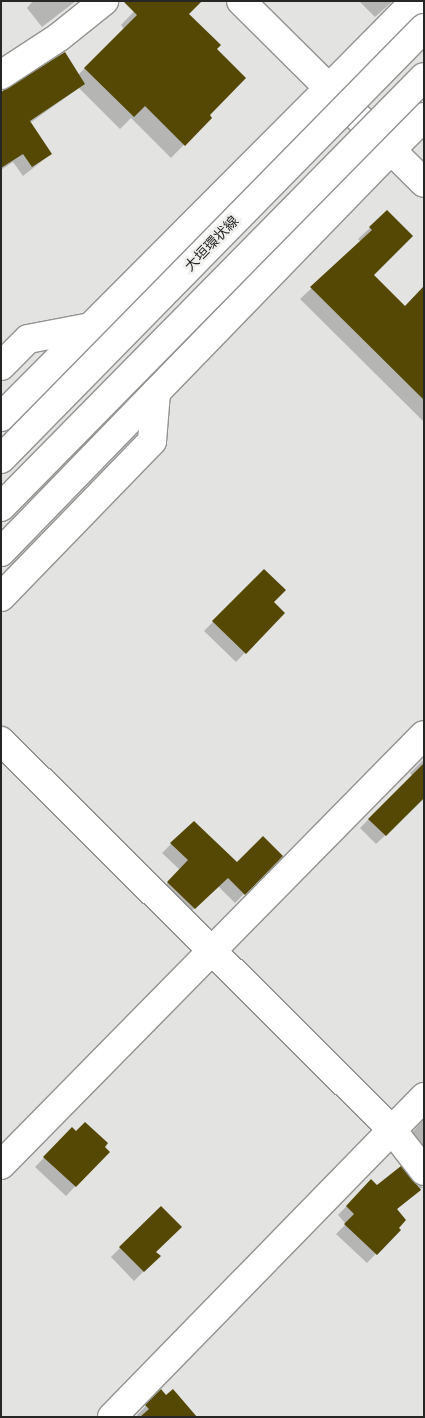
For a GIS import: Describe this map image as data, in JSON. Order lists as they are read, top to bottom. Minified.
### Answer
{"streets":{"street":["大垣環状線"]}}
